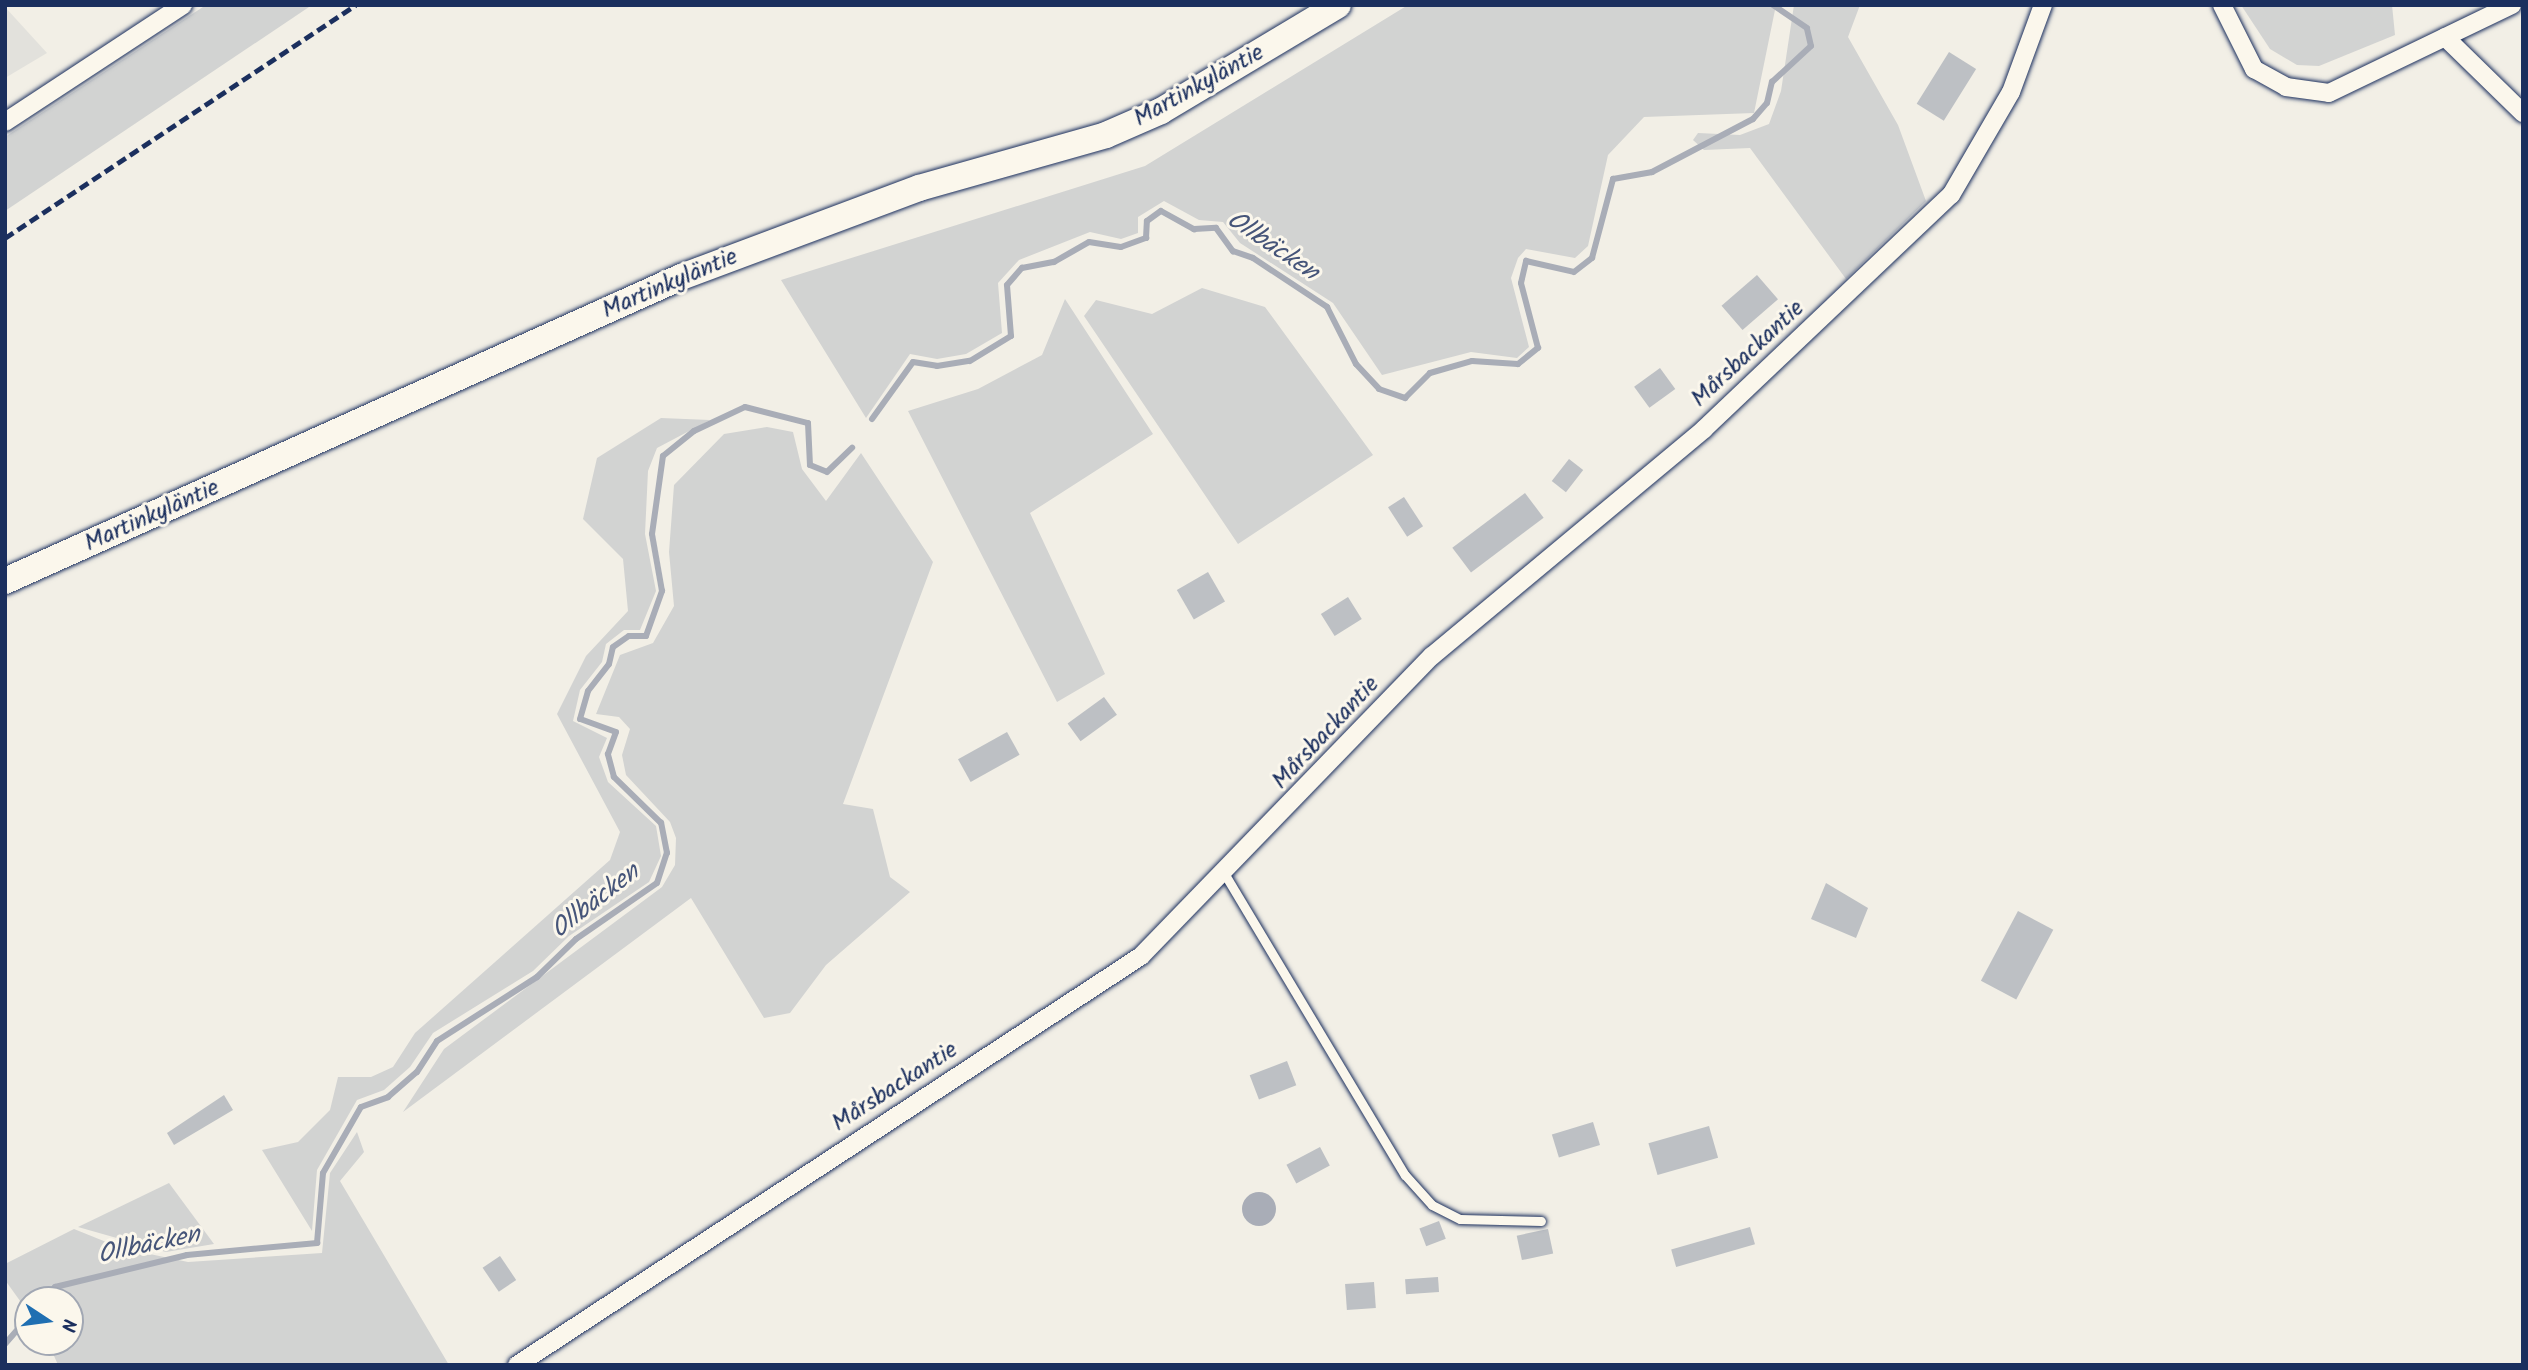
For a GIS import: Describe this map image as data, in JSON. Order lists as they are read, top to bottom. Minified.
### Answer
{"streets":{"street":["Martinkyläntie","Mårsbackantie"]},"water":["Ollbäcken"],"north":"right"}
